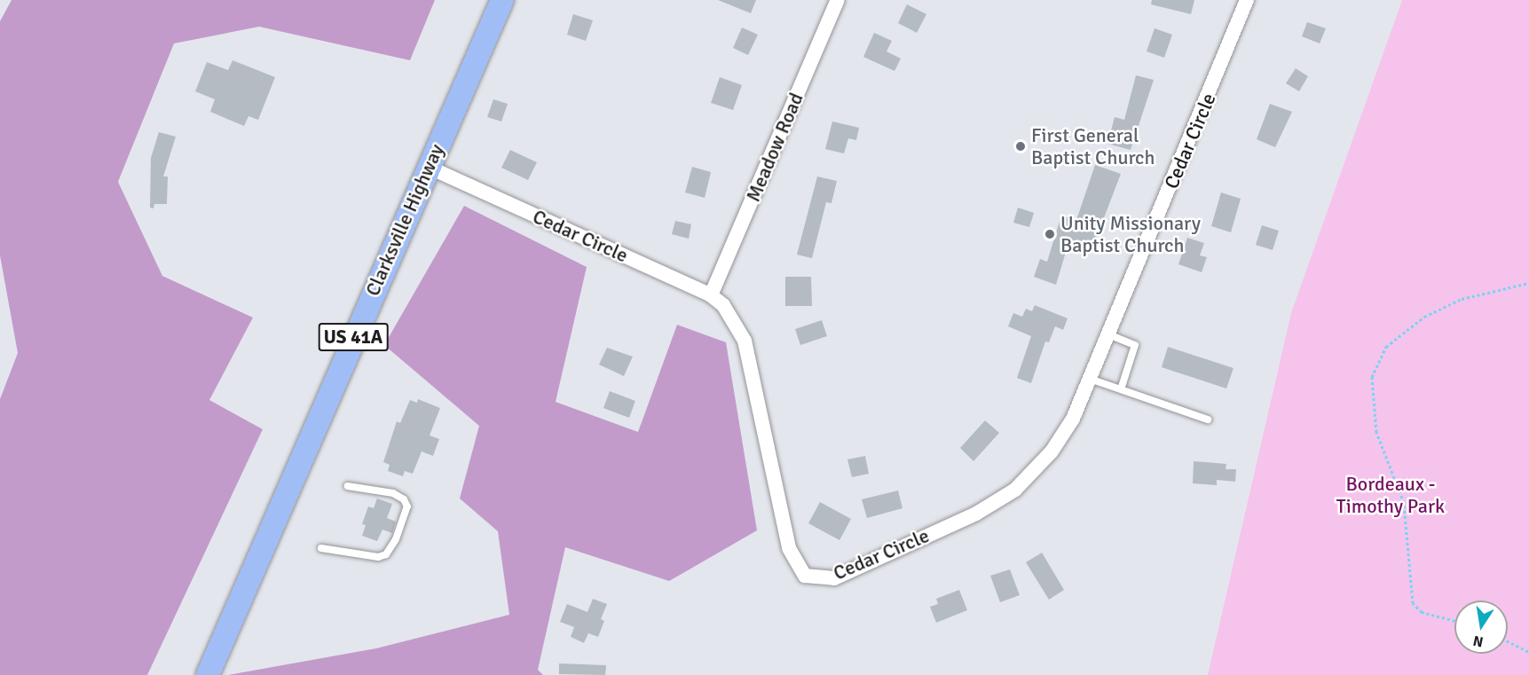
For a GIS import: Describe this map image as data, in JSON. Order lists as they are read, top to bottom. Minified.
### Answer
{"streets":{"main road":["Clarksville Highway","US 41A"],"street":["Cedar Circle","Meadow Road"]},"crossings":[["Cedar Circle","Meadow Road"],["Cedar Circle","Clarksville Highway"]],"parks":["Bordeaux - Timothy Park"],"places":["First General Baptist Church","Unity Missionary Baptist Church"],"north":"bottom"}
